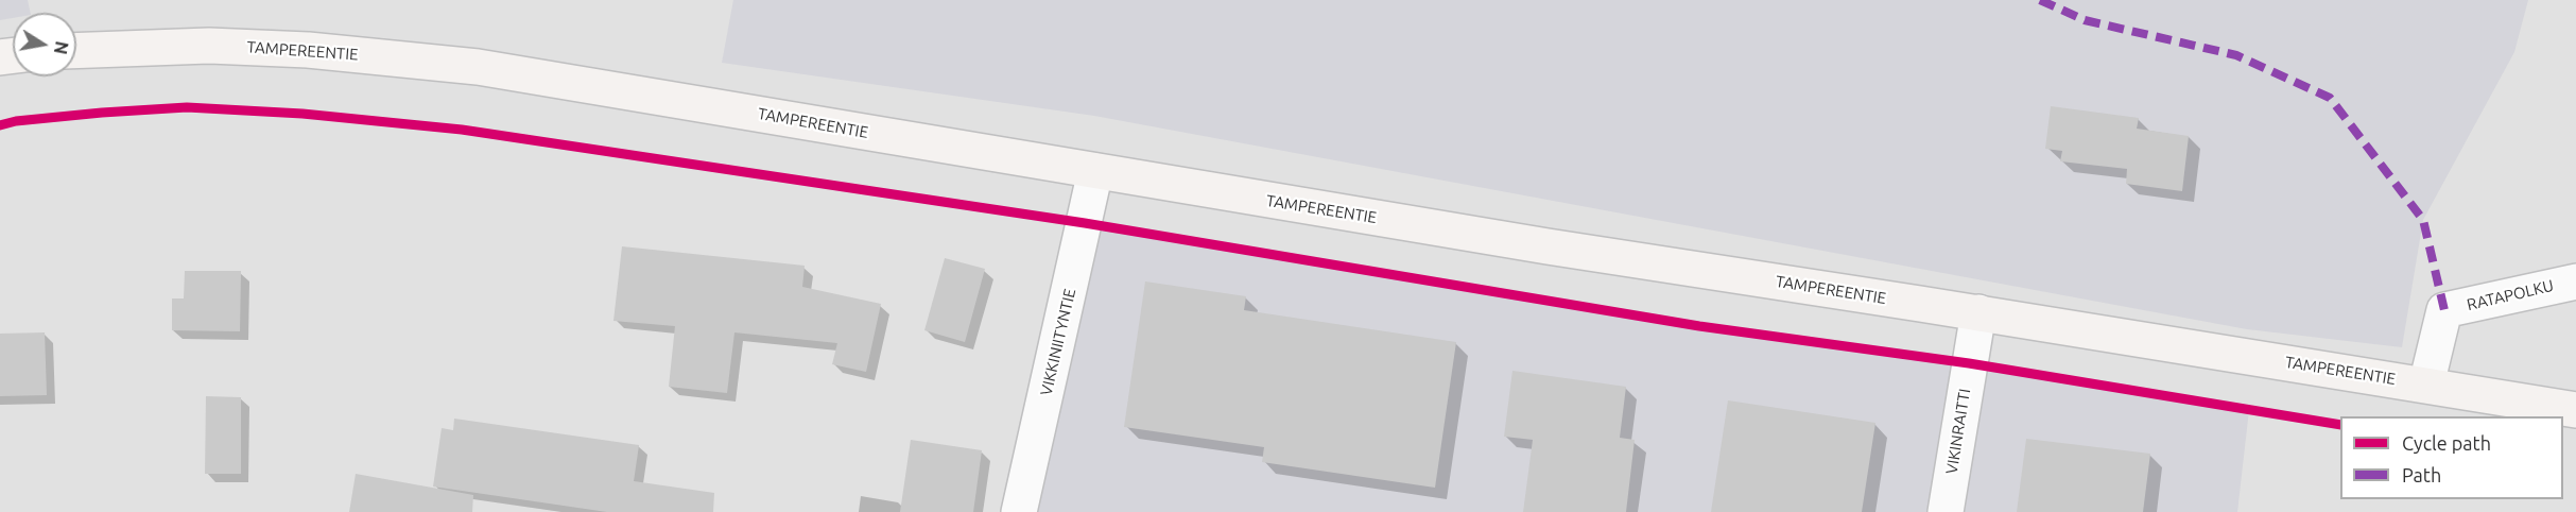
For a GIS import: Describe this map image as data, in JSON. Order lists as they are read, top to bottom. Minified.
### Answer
{"streets":{"main road":["TAMPEREENTIE"],"street":["RATAPOLKU","VIKKINIITYNTIE","VIKINRAITTI"]},"crossings":[["TAMPEREENTIE","RATAPOLKU"],["TAMPEREENTIE","VIKKINIITYNTIE"],["TAMPEREENTIE","VIKINRAITTI"]],"legend":["Cycle path","Path"],"north":"right"}
